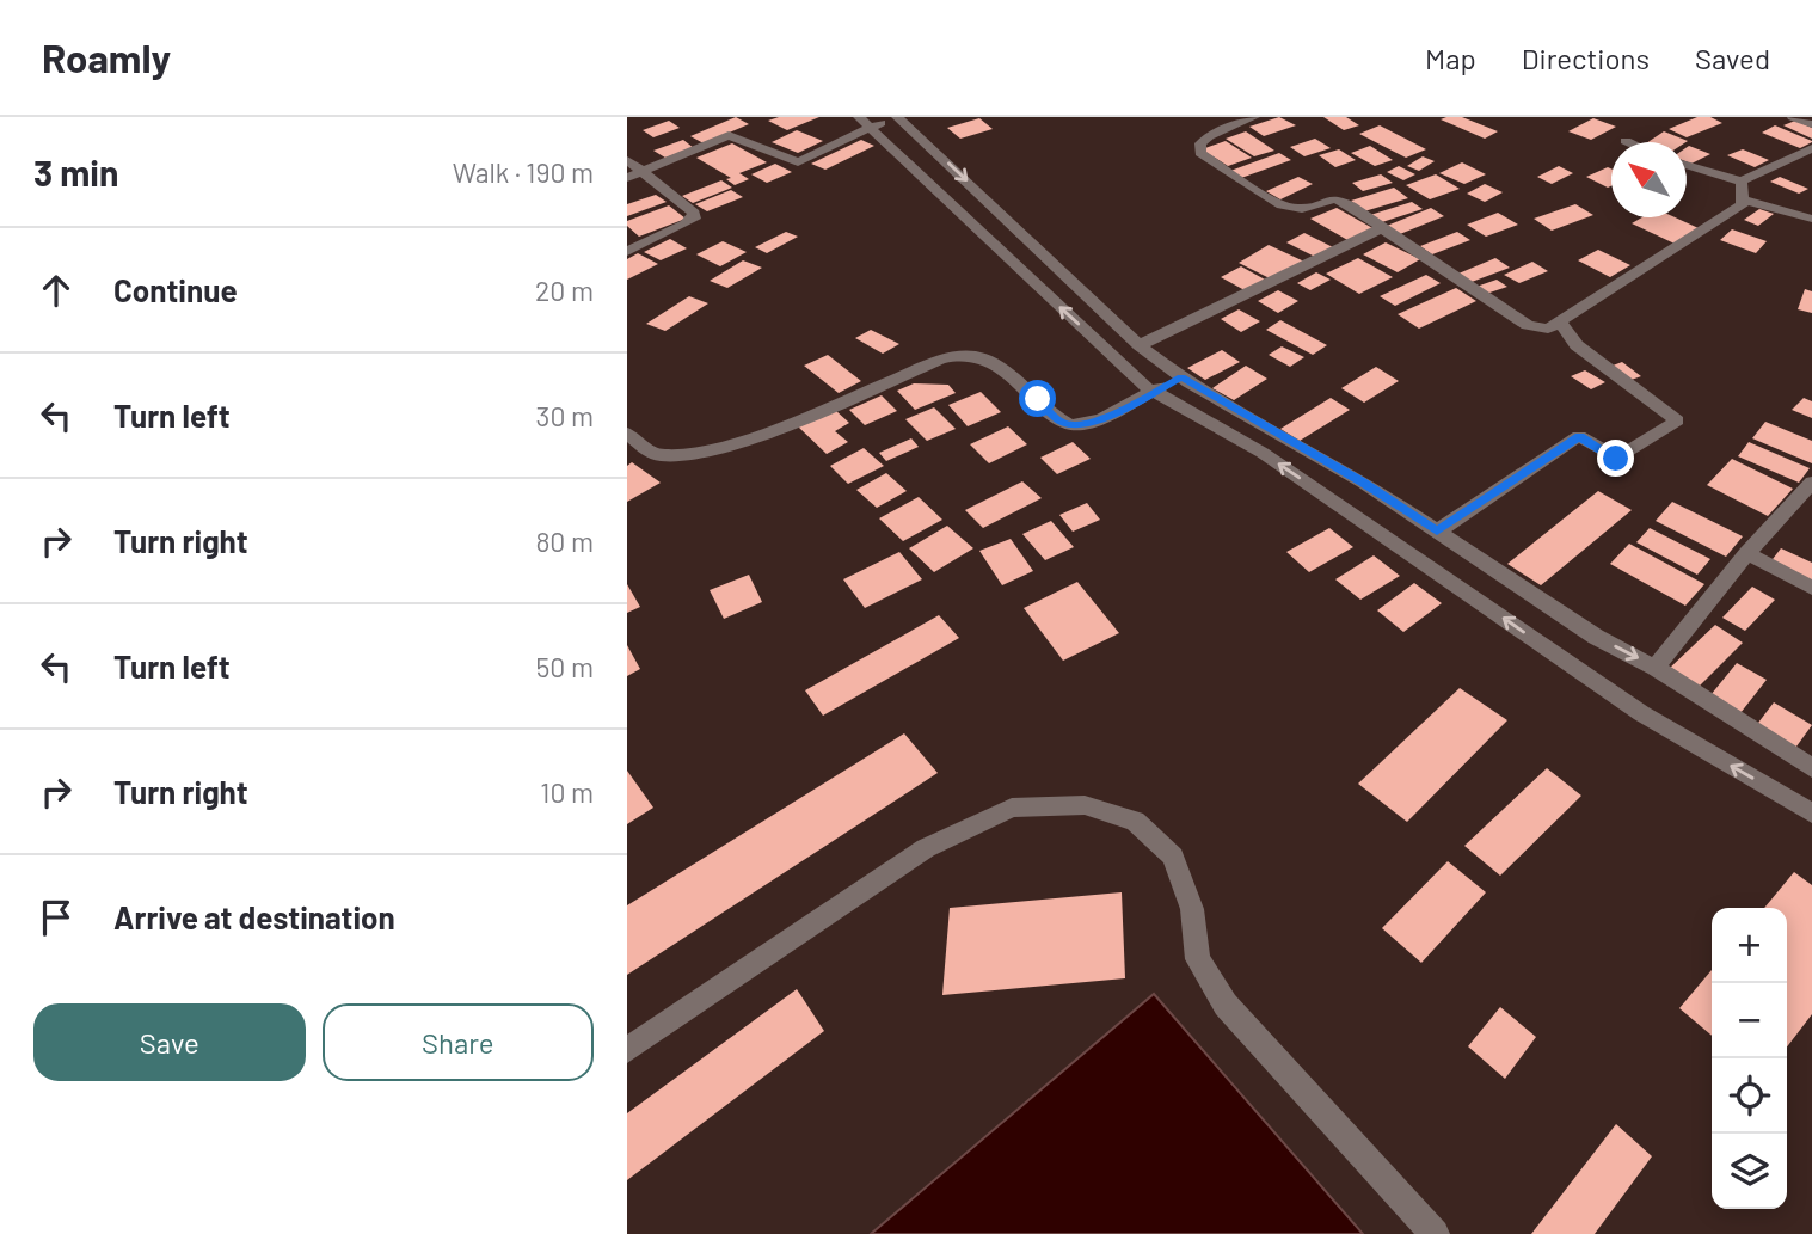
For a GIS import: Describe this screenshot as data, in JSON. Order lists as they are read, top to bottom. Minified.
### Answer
{"north":"top left","page":{"header":"Roamly","nav":["Map","Directions","Saved"],"heading":["3 min","Walk · 190 m"],"list":[["Continue","20 m"],["Turn left","30 m"],["Turn right","80 m"],["Turn left","50 m"],["Turn right","10 m"],"Arrive at destination"],"map_buttons":["+","−"],"buttons":["Save","Share"]}}
